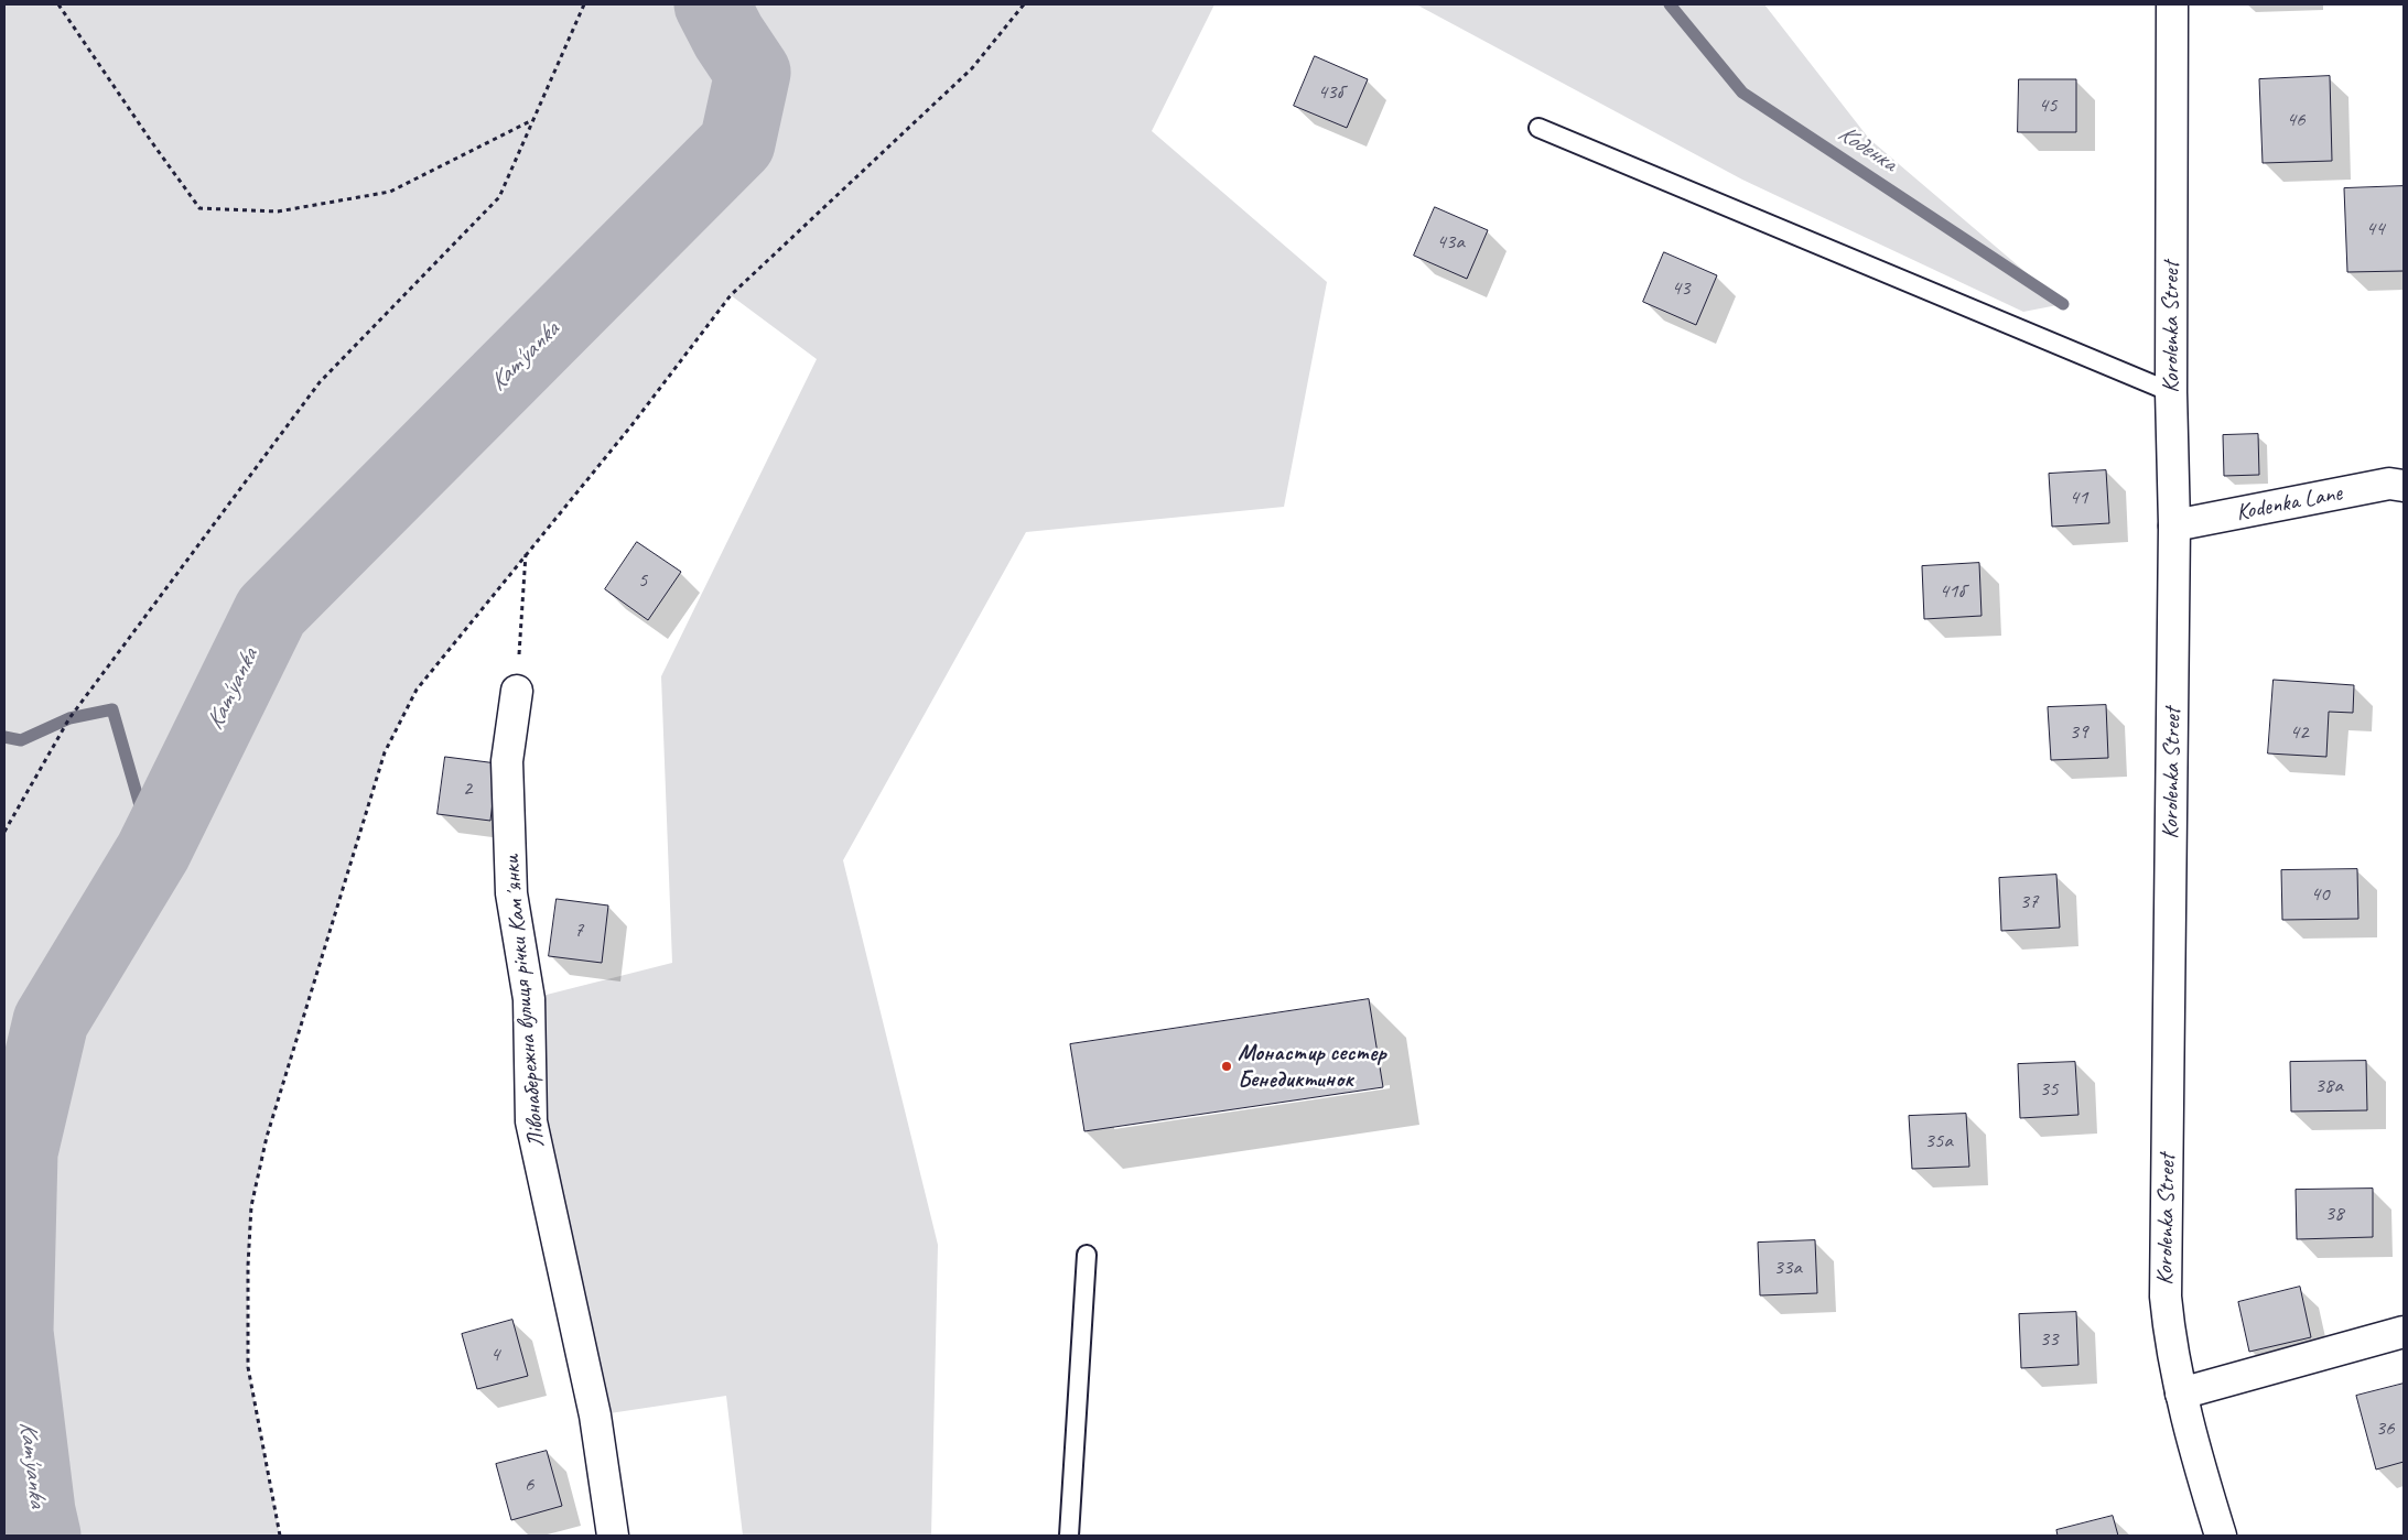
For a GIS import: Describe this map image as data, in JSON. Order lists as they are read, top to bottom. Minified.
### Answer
{"streets":{"street":["Korolenka Street","Kodenka Lane","Лівонабережна вулиця річки Камʼянки"]},"crossings":[["Korolenka Street","Kodenka Lane"]],"water":["Коденка","Kam'yanka"],"places":["Монастир сестер Бенедиктинок"],"house_numbers":["43б","45","46","44","43а","43","41","5","41б","39","42","2","40","37","7","38а","35","35а","38","33а","33","4","36","6"]}
